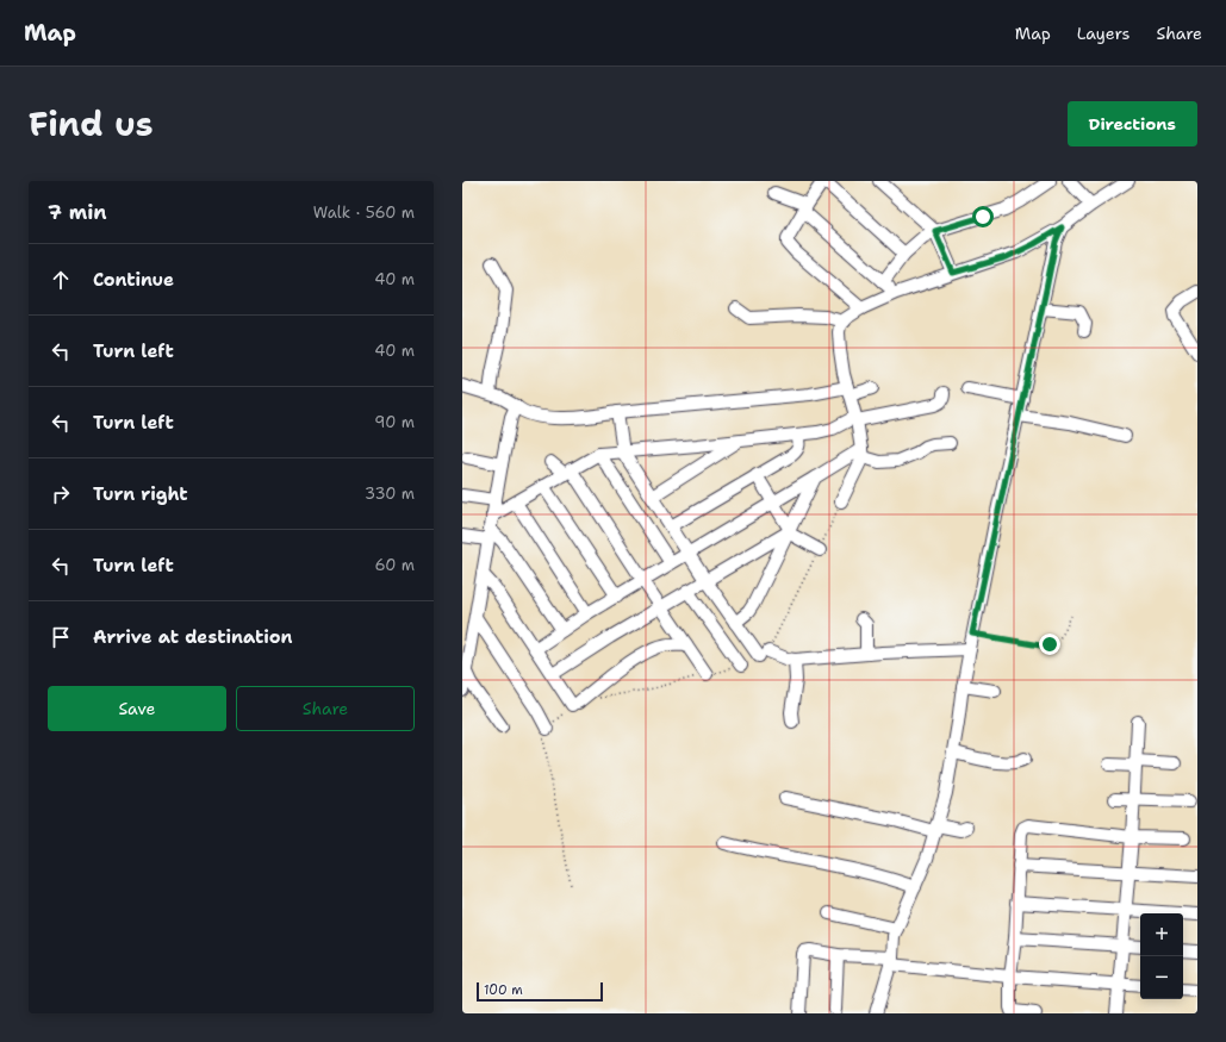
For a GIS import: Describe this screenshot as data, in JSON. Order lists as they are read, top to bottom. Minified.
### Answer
{"scale_bar":"100 m","page":{"header":"Map","nav":["Map","Layers","Share"],"title":"Find us","buttons":["Directions",["Save","Share"]],"heading":["7 min","Walk · 560 m"],"list":[["Continue","40 m"],["Turn left","40 m"],["Turn left","90 m"],["Turn right","330 m"],["Turn left","60 m"],"Arrive at destination"],"map_buttons":["+","−"],"scale":"100 m"}}
